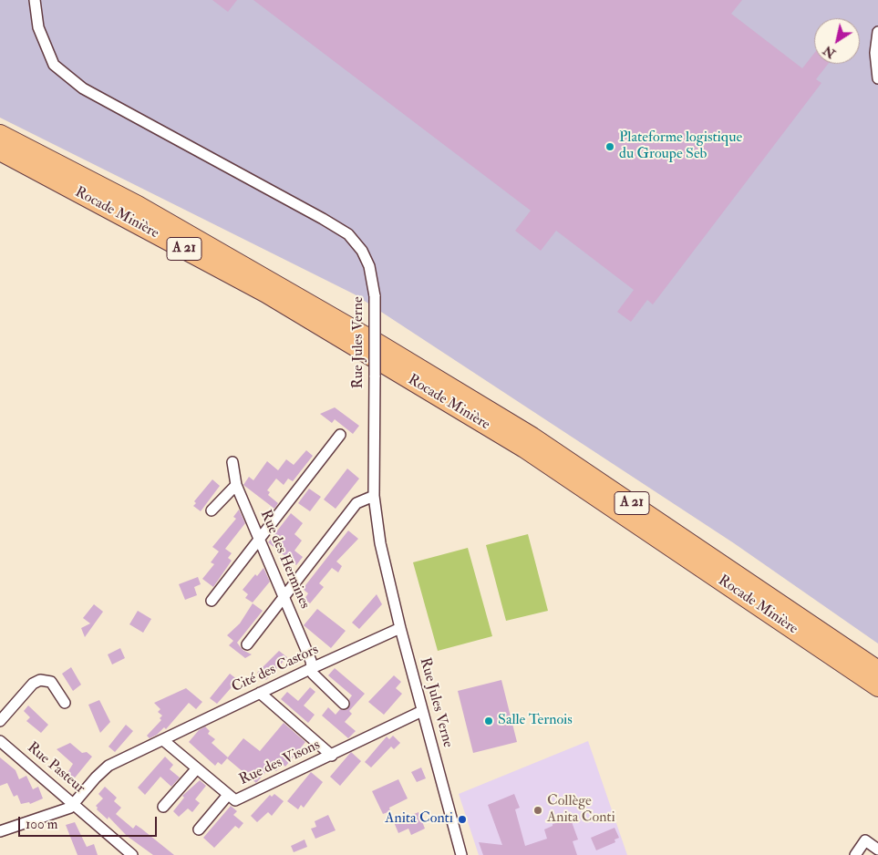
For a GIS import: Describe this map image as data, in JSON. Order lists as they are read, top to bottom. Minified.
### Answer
{"streets":{"highway":["Rocade Minière","A 21"],"street":["Rue Jules Verne","Rue des Hermines","Cité des Castors","Rue des Visons","Rue Pasteur"]},"crossings":[["Rue Jules Verne","Cité des Castors"],["Rue Jules Verne","Rue des Visons"],["Rue des Hermines","Cité des Castors"],["Cité des Castors","Rue des Visons"],["Cité des Castors","Rue Pasteur"]],"places":["Plateforme logistique du Groupe Seb","Salle Ternois","Collège Anita Conti","Anita Conti"],"scale_bar":"100 m","north":"bottom left"}
